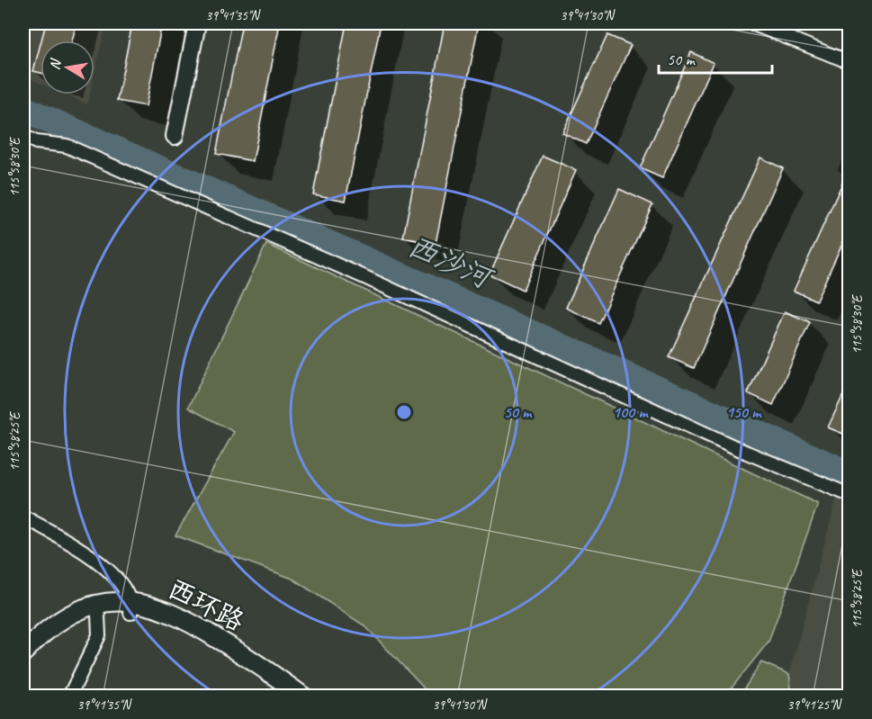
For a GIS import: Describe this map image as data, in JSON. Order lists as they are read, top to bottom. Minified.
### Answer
{"streets":{"main road":["西环路"]},"water":["西沙河"],"scale_bar":"50 m","north":"left","coordinates":["39°41'35\"N","39°41'30\"N","115°58'30\"E","115°58'25\"E","39°41'25\"N"],"rings":["50 m","100 m","150 m"]}
